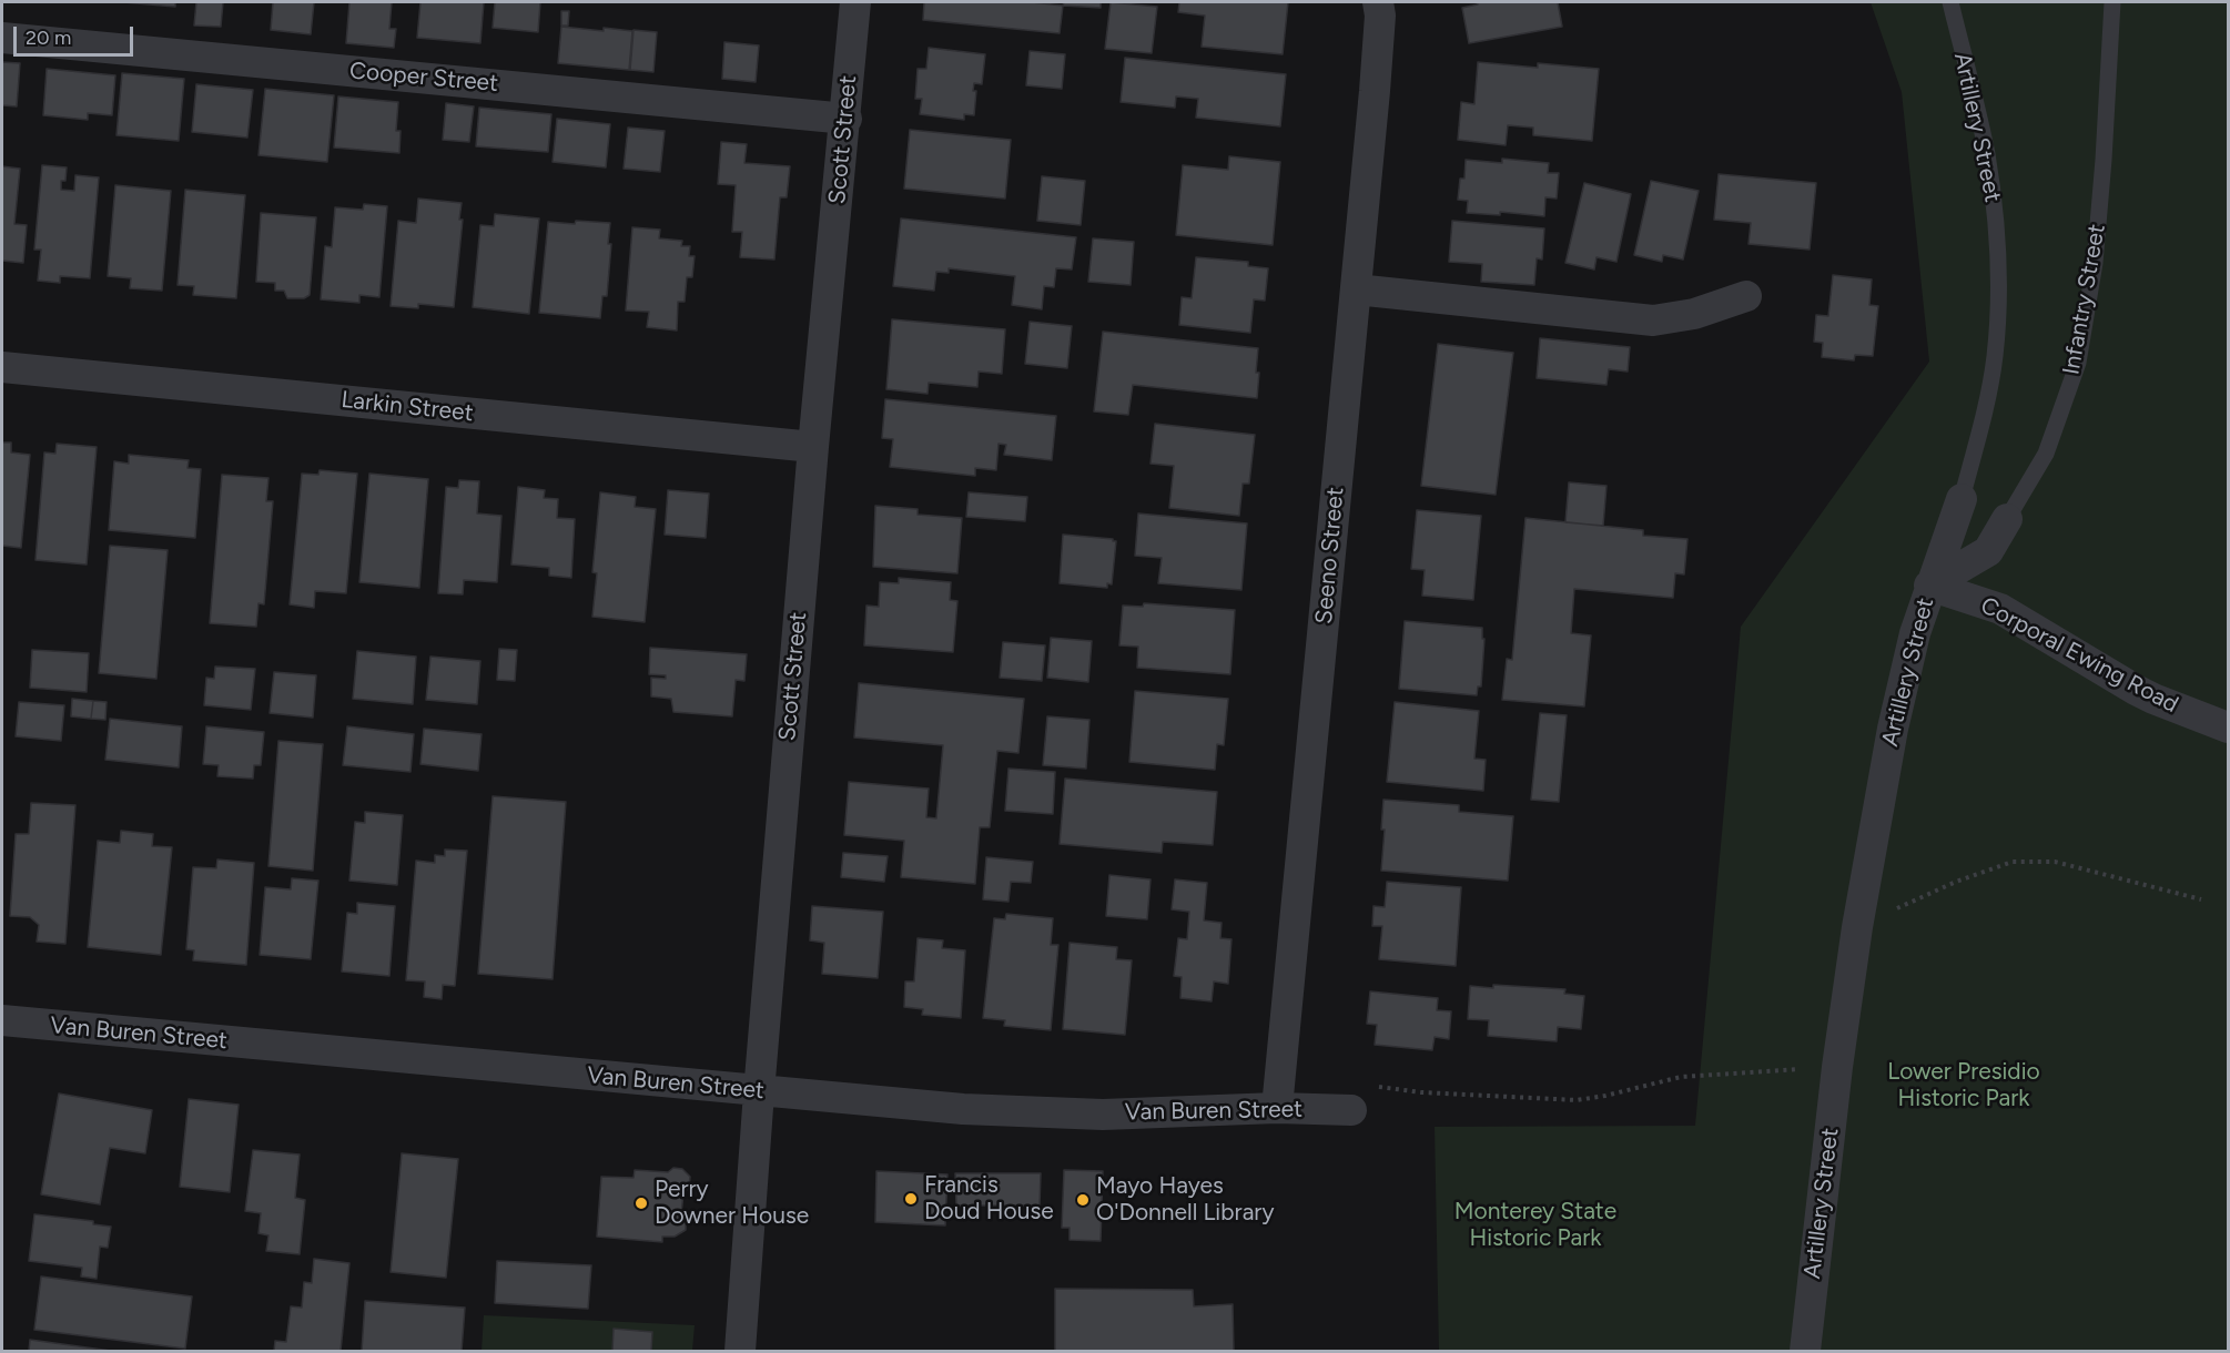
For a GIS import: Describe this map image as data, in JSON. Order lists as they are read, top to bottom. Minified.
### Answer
{"streets":{"street":["Cooper Street","Artillery Street","Scott Street","Infantry Street","Larkin Street","Seeno Street","Corporal Ewing Road","Van Buren Street"]},"crossings":[["Cooper Street","Scott Street"],["Artillery Street","Infantry Street"],["Artillery Street","Corporal Ewing Road"],["Scott Street","Larkin Street"],["Scott Street","Van Buren Street"],["Infantry Street","Corporal Ewing Road"],["Seeno Street","Van Buren Street"]],"parks":["Lower Presidio Historic Park","Monterey State Historic Park"],"places":["Francis Doud House","Mayo Hayes O'Donnell Library","Perry Downer House"],"scale_bar":"20 m"}
